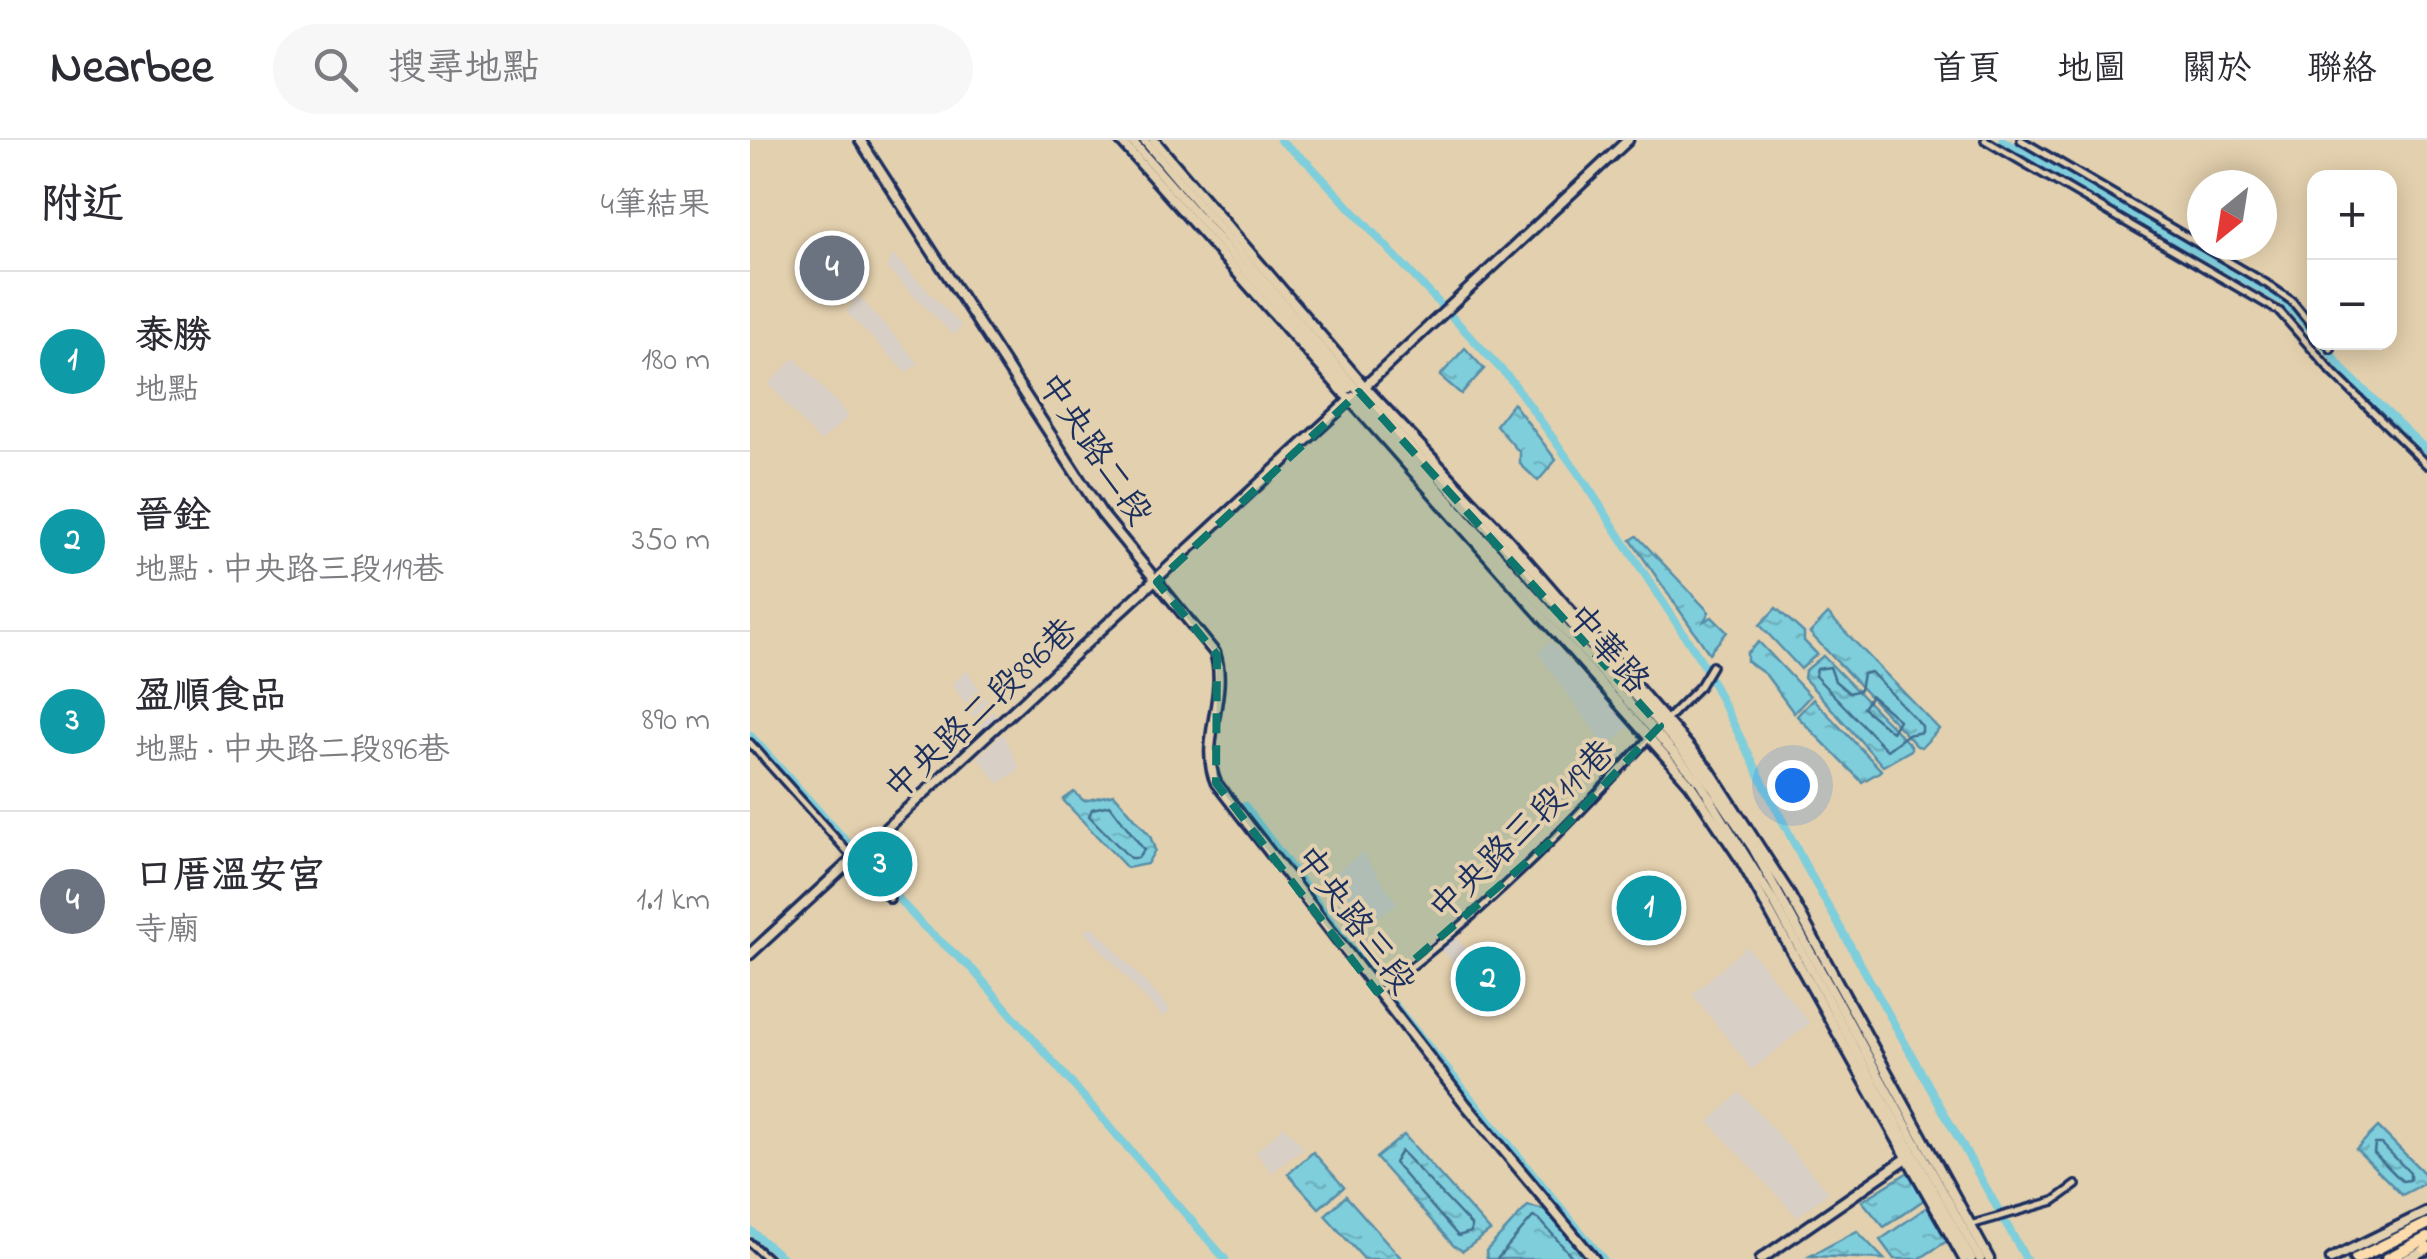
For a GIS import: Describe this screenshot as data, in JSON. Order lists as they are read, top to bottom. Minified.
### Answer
{"streets":{"main road":["中央路二段","中華路","中央路二段896巷","中央路三段"],"street":["中央路三段119巷"]},"crossings":[["中央路二段","中央路二段896巷"],["中央路二段","中央路三段"],["中華路","中央路二段896巷"],["中華路","中央路三段119巷"],["中央路三段119巷","中央路三段"]],"north":"bottom left","page":{"header":"Nearbee","search":"搜尋地點","nav":["首頁","地圖","關於","聯絡"],"heading":["附近","4筆結果"],"map_buttons":["+","−"],"pins":["4","3","1","2"],"list":[{"mark":"1","name":"泰勝","note":"地點","value":"180 m"},{"mark":"2","name":"晉銓","note":"地點 · 中央路三段119巷","value":"350 m"},{"mark":"3","name":"盈順食品","note":"地點 · 中央路二段896巷","value":"890 m"},{"mark":"4","name":"口厝溫安宮","note":"寺廟","value":"1.1 km"}]}}
